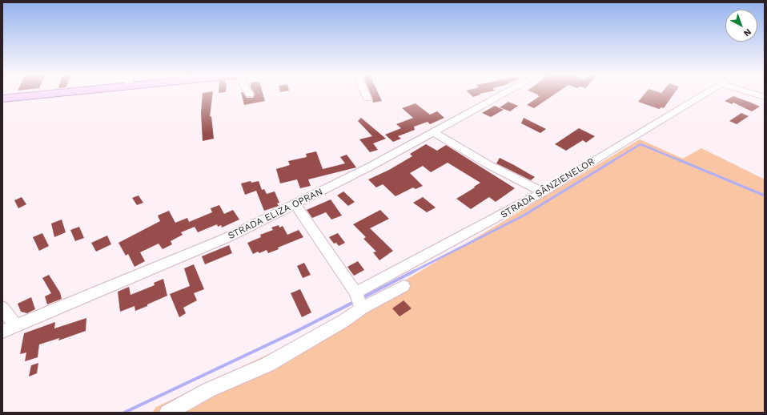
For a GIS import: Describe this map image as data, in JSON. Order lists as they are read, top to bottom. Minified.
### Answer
{"streets":{"street":["STRADA SÂNZIENELOR","STRADA ELIZA OPRAN"]},"north":"bottom right"}
